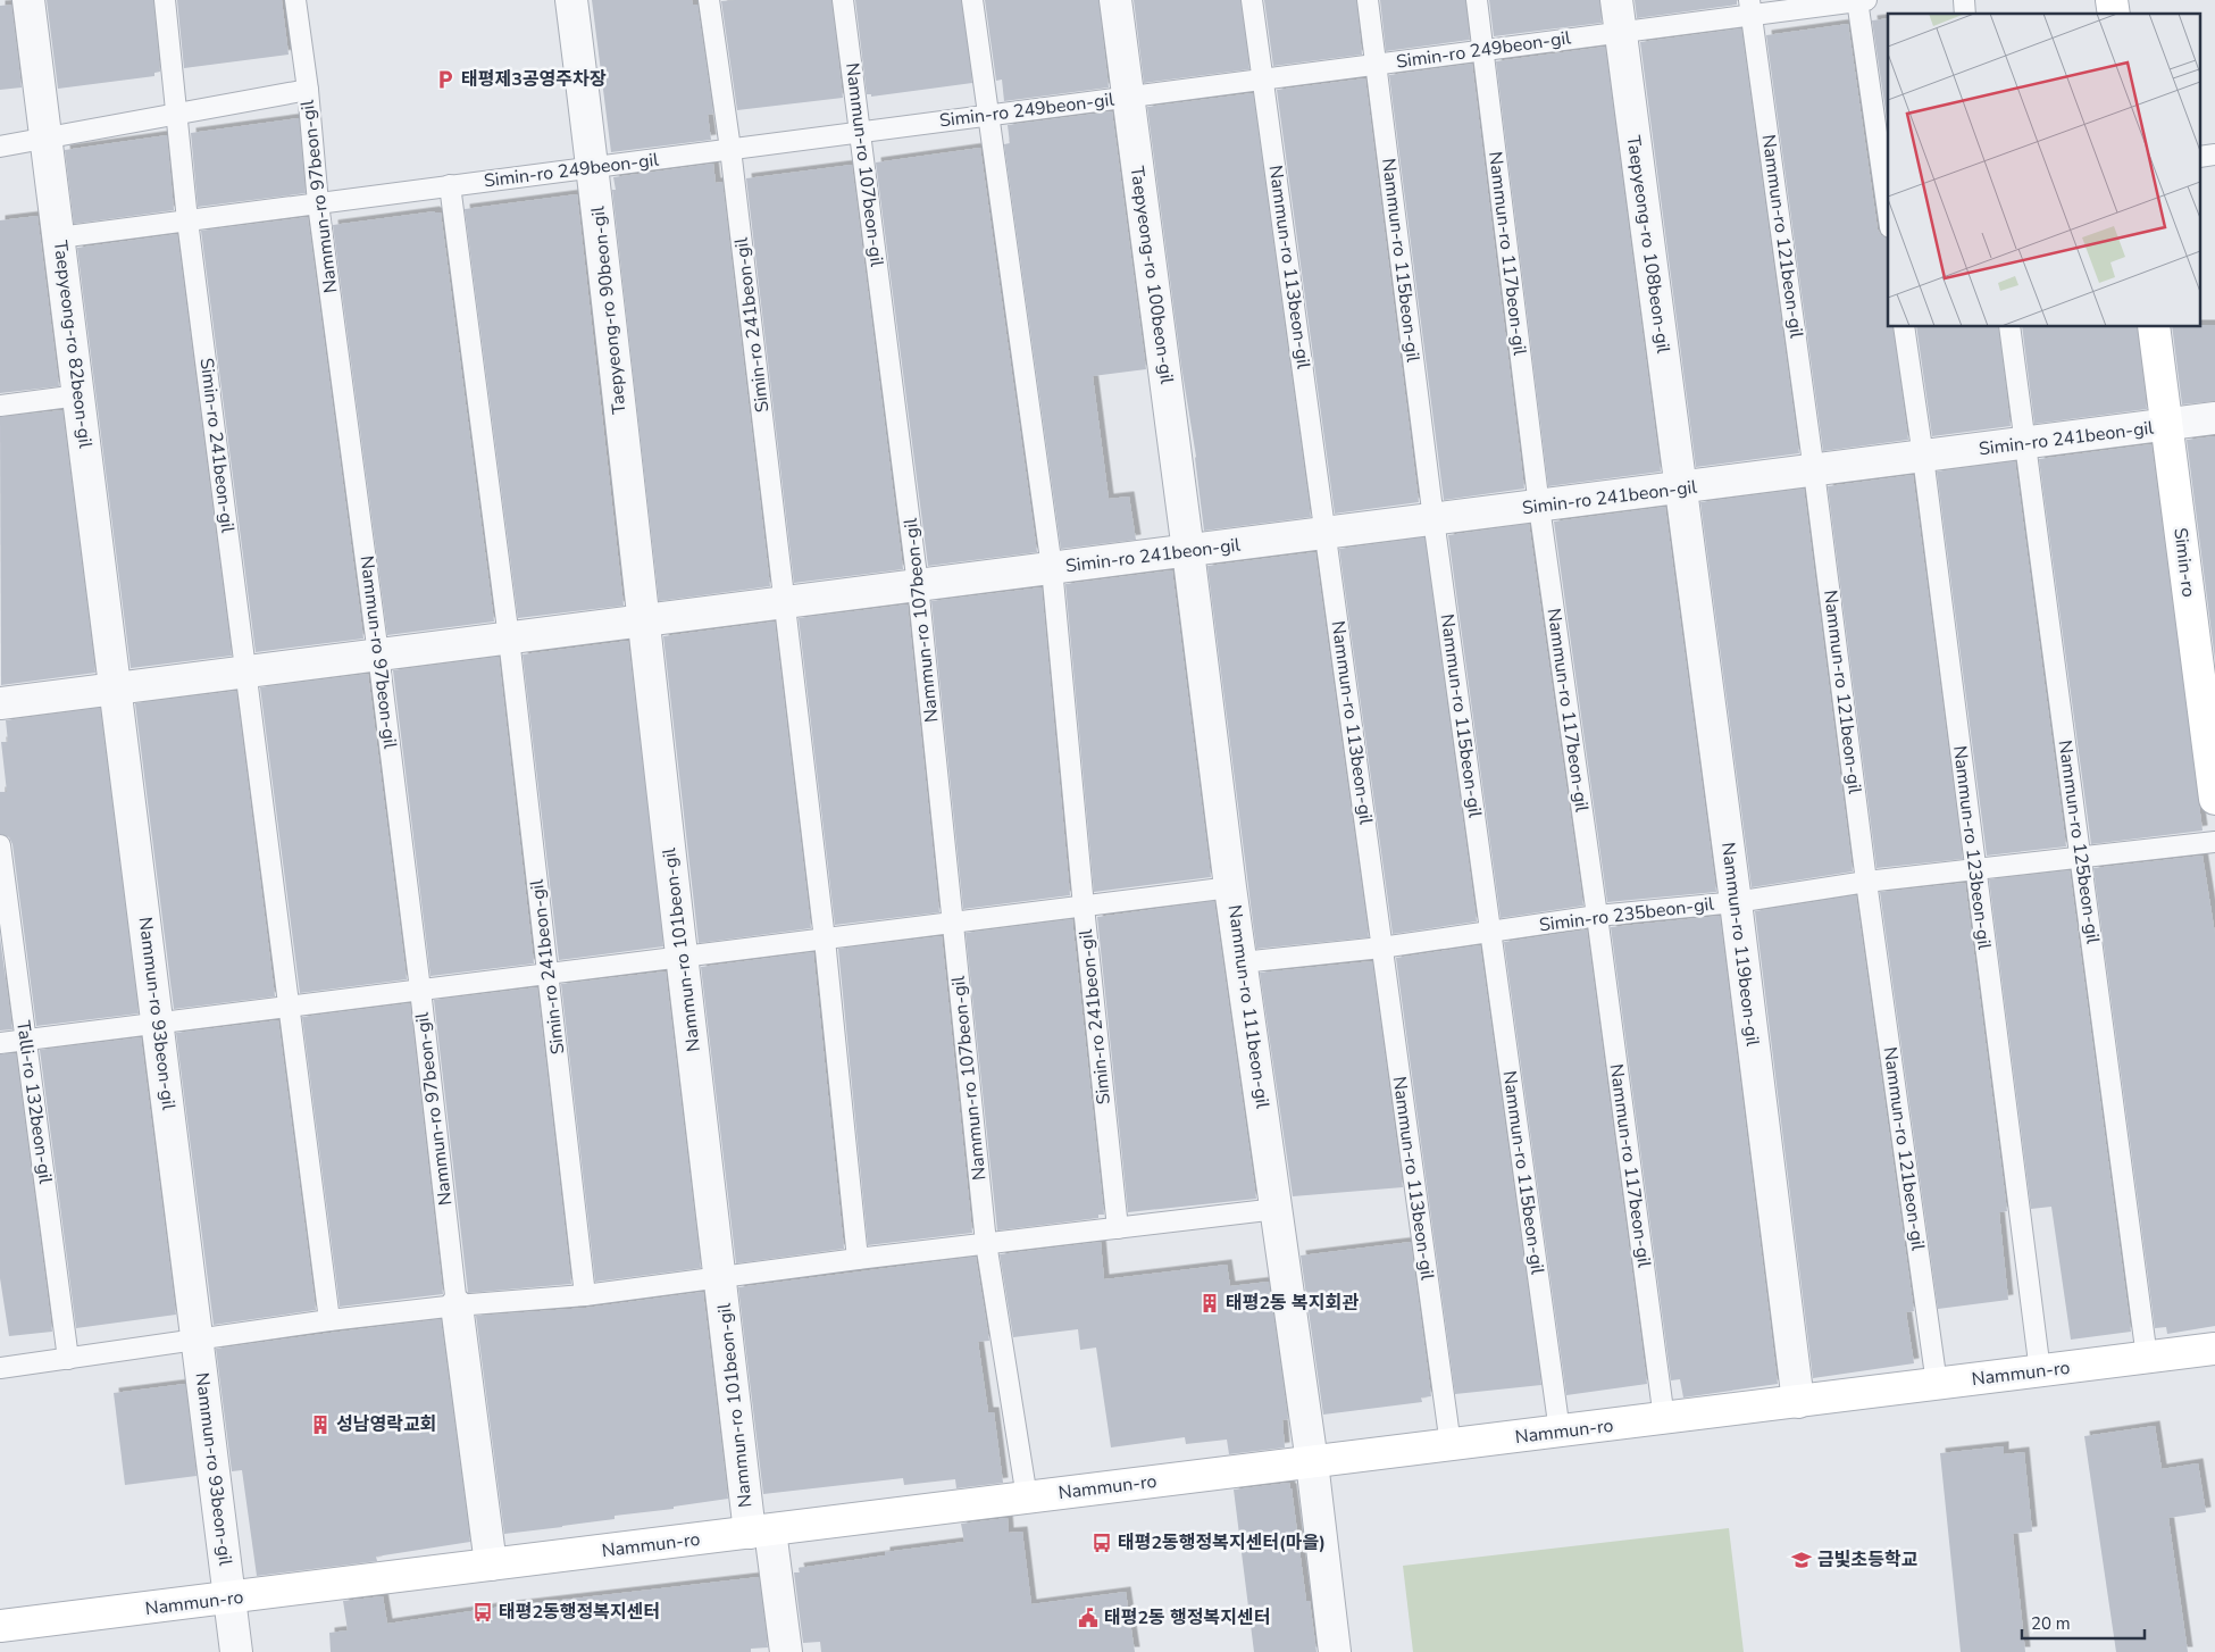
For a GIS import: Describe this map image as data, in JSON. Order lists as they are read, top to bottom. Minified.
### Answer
{"streets":{"main road":["Simin-ro","Nammun-ro"],"street":["Nammun-ro 97beon-gil","Taepyeong-ro 108beon-gil","Taepyeong-ro 100beon-gil","Taepyeong-ro 90beon-gil","Simin-ro 241beon-gil","Taepyeong-ro 82beon-gil","Nammun-ro 119beon-gil","Nammun-ro 101beon-gil","Nammun-ro 111beon-gil","Nammun-ro 93beon-gil"],"lane":["Simin-ro 249beon-gil","Nammun-ro 107beon-gil","Nammun-ro 121beon-gil","Nammun-ro 117beon-gil","Nammun-ro 115beon-gil","Nammun-ro 113beon-gil","Nammun-ro 125beon-gil","Nammun-ro 123beon-gil","Simin-ro 235beon-gil","Talli-ro 132beon-gil"]},"crossings":[["Simin-ro 249beon-gil","Nammun-ro 107beon-gil"],["Simin-ro 249beon-gil","Nammun-ro 97beon-gil"],["Simin-ro 249beon-gil","Nammun-ro 121beon-gil"],["Simin-ro 249beon-gil","Taepyeong-ro 108beon-gil"],["Simin-ro 249beon-gil","Nammun-ro 117beon-gil"],["Simin-ro 249beon-gil","Nammun-ro 115beon-gil"],["Simin-ro 249beon-gil","Nammun-ro 113beon-gil"],["Simin-ro 249beon-gil","Taepyeong-ro 100beon-gil"],["Simin-ro 249beon-gil","Taepyeong-ro 90beon-gil"],["Simin-ro 249beon-gil","Simin-ro 241beon-gil"],["Simin-ro 249beon-gil","Taepyeong-ro 82beon-gil"],["Nammun-ro 107beon-gil","Simin-ro 241beon-gil"],["Nammun-ro 107beon-gil","Nammun-ro 101beon-gil"],["Nammun-ro 107beon-gil","Nammun-ro"],["Nammun-ro 97beon-gil","Simin-ro 241beon-gil"],["Nammun-ro 97beon-gil","Nammun-ro"],["Nammun-ro 121beon-gil","Simin-ro 241beon-gil"],["Nammun-ro 121beon-gil","Simin-ro 235beon-gil"],["Nammun-ro 121beon-gil","Nammun-ro"],["Taepyeong-ro 108beon-gil","Simin-ro 241beon-gil"],["Taepyeong-ro 108beon-gil","Nammun-ro 119beon-gil"],["Nammun-ro 117beon-gil","Simin-ro 241beon-gil"],["Nammun-ro 117beon-gil","Simin-ro 235beon-gil"],["Nammun-ro 117beon-gil","Nammun-ro"],["Nammun-ro 115beon-gil","Simin-ro 241beon-gil"],["Nammun-ro 115beon-gil","Simin-ro 235beon-gil"],["Nammun-ro 115beon-gil","Nammun-ro"],["Nammun-ro 113beon-gil","Simin-ro 241beon-gil"],["Nammun-ro 113beon-gil","Simin-ro 235beon-gil"],["Nammun-ro 113beon-gil","Nammun-ro"],["Taepyeong-ro 100beon-gil","Simin-ro 241beon-gil"],["Taepyeong-ro 100beon-gil","Nammun-ro 111beon-gil"],["Taepyeong-ro 90beon-gil","Simin-ro 241beon-gil"],["Taepyeong-ro 90beon-gil","Nammun-ro 101beon-gil"],["Simin-ro 241beon-gil","Taepyeong-ro 82beon-gil"],["Simin-ro 241beon-gil","Simin-ro"],["Simin-ro 241beon-gil","Nammun-ro 125beon-gil"],["Simin-ro 241beon-gil","Nammun-ro 123beon-gil"],["Simin-ro 241beon-gil","Nammun-ro 119beon-gil"],["Simin-ro 241beon-gil","Nammun-ro 101beon-gil"],["Simin-ro 241beon-gil","Nammun-ro 111beon-gil"],["Simin-ro 241beon-gil","Nammun-ro 93beon-gil"],["Taepyeong-ro 82beon-gil","Nammun-ro 93beon-gil"],["Nammun-ro 125beon-gil","Simin-ro 235beon-gil"],["Nammun-ro 125beon-gil","Nammun-ro"],["Nammun-ro 123beon-gil","Simin-ro 235beon-gil"],["Nammun-ro 123beon-gil","Nammun-ro"],["Simin-ro 235beon-gil","Nammun-ro 119beon-gil"],["Simin-ro 235beon-gil","Nammun-ro 111beon-gil"],["Nammun-ro 119beon-gil","Nammun-ro"],["Nammun-ro 101beon-gil","Nammun-ro"],["Nammun-ro 111beon-gil","Nammun-ro"],["Nammun-ro 93beon-gil","Nammun-ro"]],"places":{"parking":["태평제3공영주차장"],"building":["태평2동 복지회관","성남영락교회"],"bus stop":["태평2동행정복지센터(마을)","태평2동행정복지센터"],"school or university":["금빛초등학교"],"public building":["태평2동 행정복지센터"]},"scale_bar":"20 m"}
